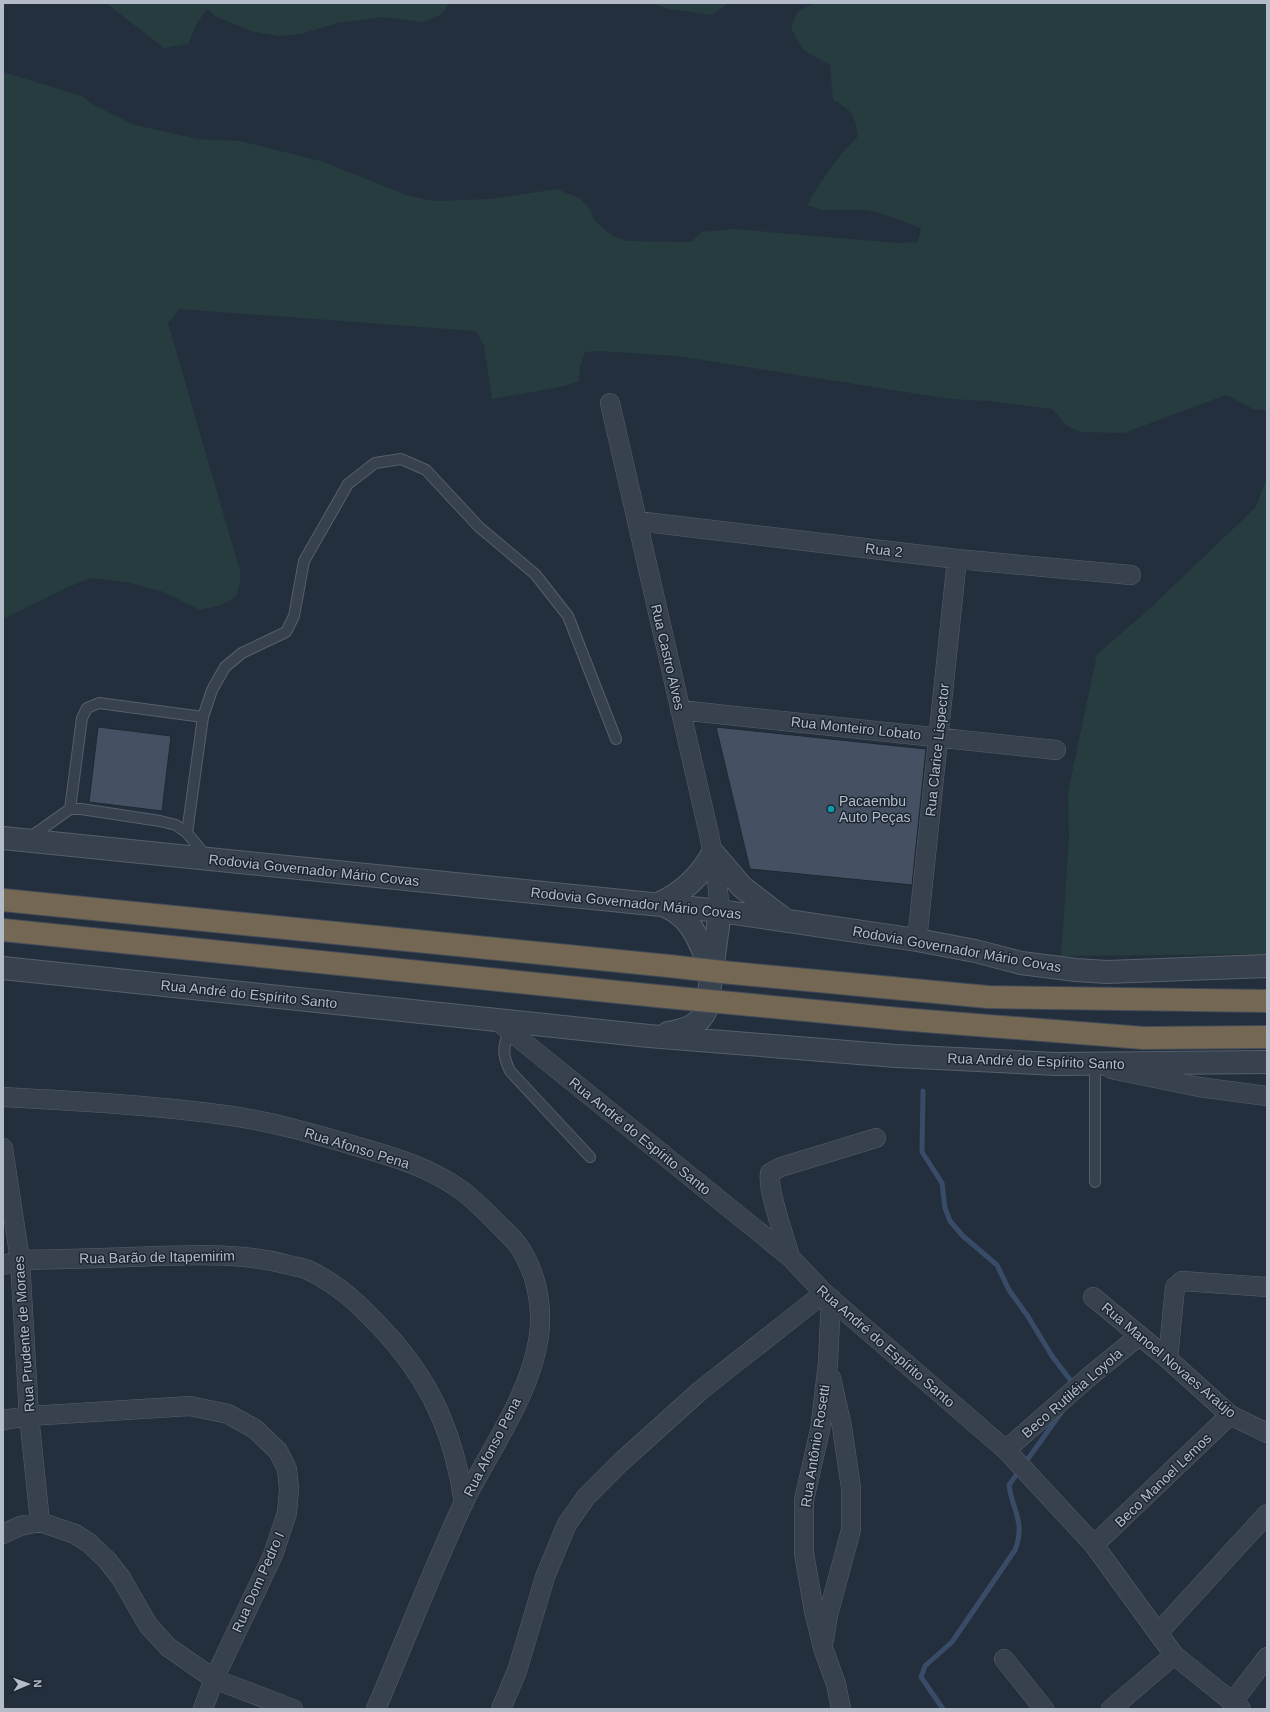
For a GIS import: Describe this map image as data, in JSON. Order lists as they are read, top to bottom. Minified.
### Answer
{"streets":{"street":["Rua 2","Rua Castro Alves","Rua Monteiro Lobato","Rua Clarice Lispector","Rodovia Governador Mário Covas","Rua André do Espírito Santo","Rua Afonso Pena","Rua Barão de Itapemirim","Rua Prudente de Moraes","Rua Manoel Novaes Araújo","Beco Rutiléia Loyola","Rua Antônio Rosetti","Beco Manoel Lemos","Rua Dom Pedro I"]},"crossings":[["Rua 2","Rua Castro Alves"],["Rua 2","Rua Clarice Lispector"],["Rua Castro Alves","Rua Monteiro Lobato"],["Rua Castro Alves","Rodovia Governador Mário Covas"],["Rua Monteiro Lobato","Rua Clarice Lispector"],["Rua Clarice Lispector","Rodovia Governador Mário Covas"],["Rua André do Espírito Santo","Beco Rutiléia Loyola"],["Rua André do Espírito Santo","Rua Antônio Rosetti"],["Rua André do Espírito Santo","Beco Manoel Lemos"],["Rua Afonso Pena","Rua Barão de Itapemirim"],["Rua Barão de Itapemirim","Rua Prudente de Moraes"],["Rua Prudente de Moraes","Rua Dom Pedro I"],["Rua Manoel Novaes Araújo","Beco Rutiléia Loyola"],["Rua Manoel Novaes Araújo","Beco Manoel Lemos"]],"places":["Pacaembu Auto Peças"],"north":"right"}
